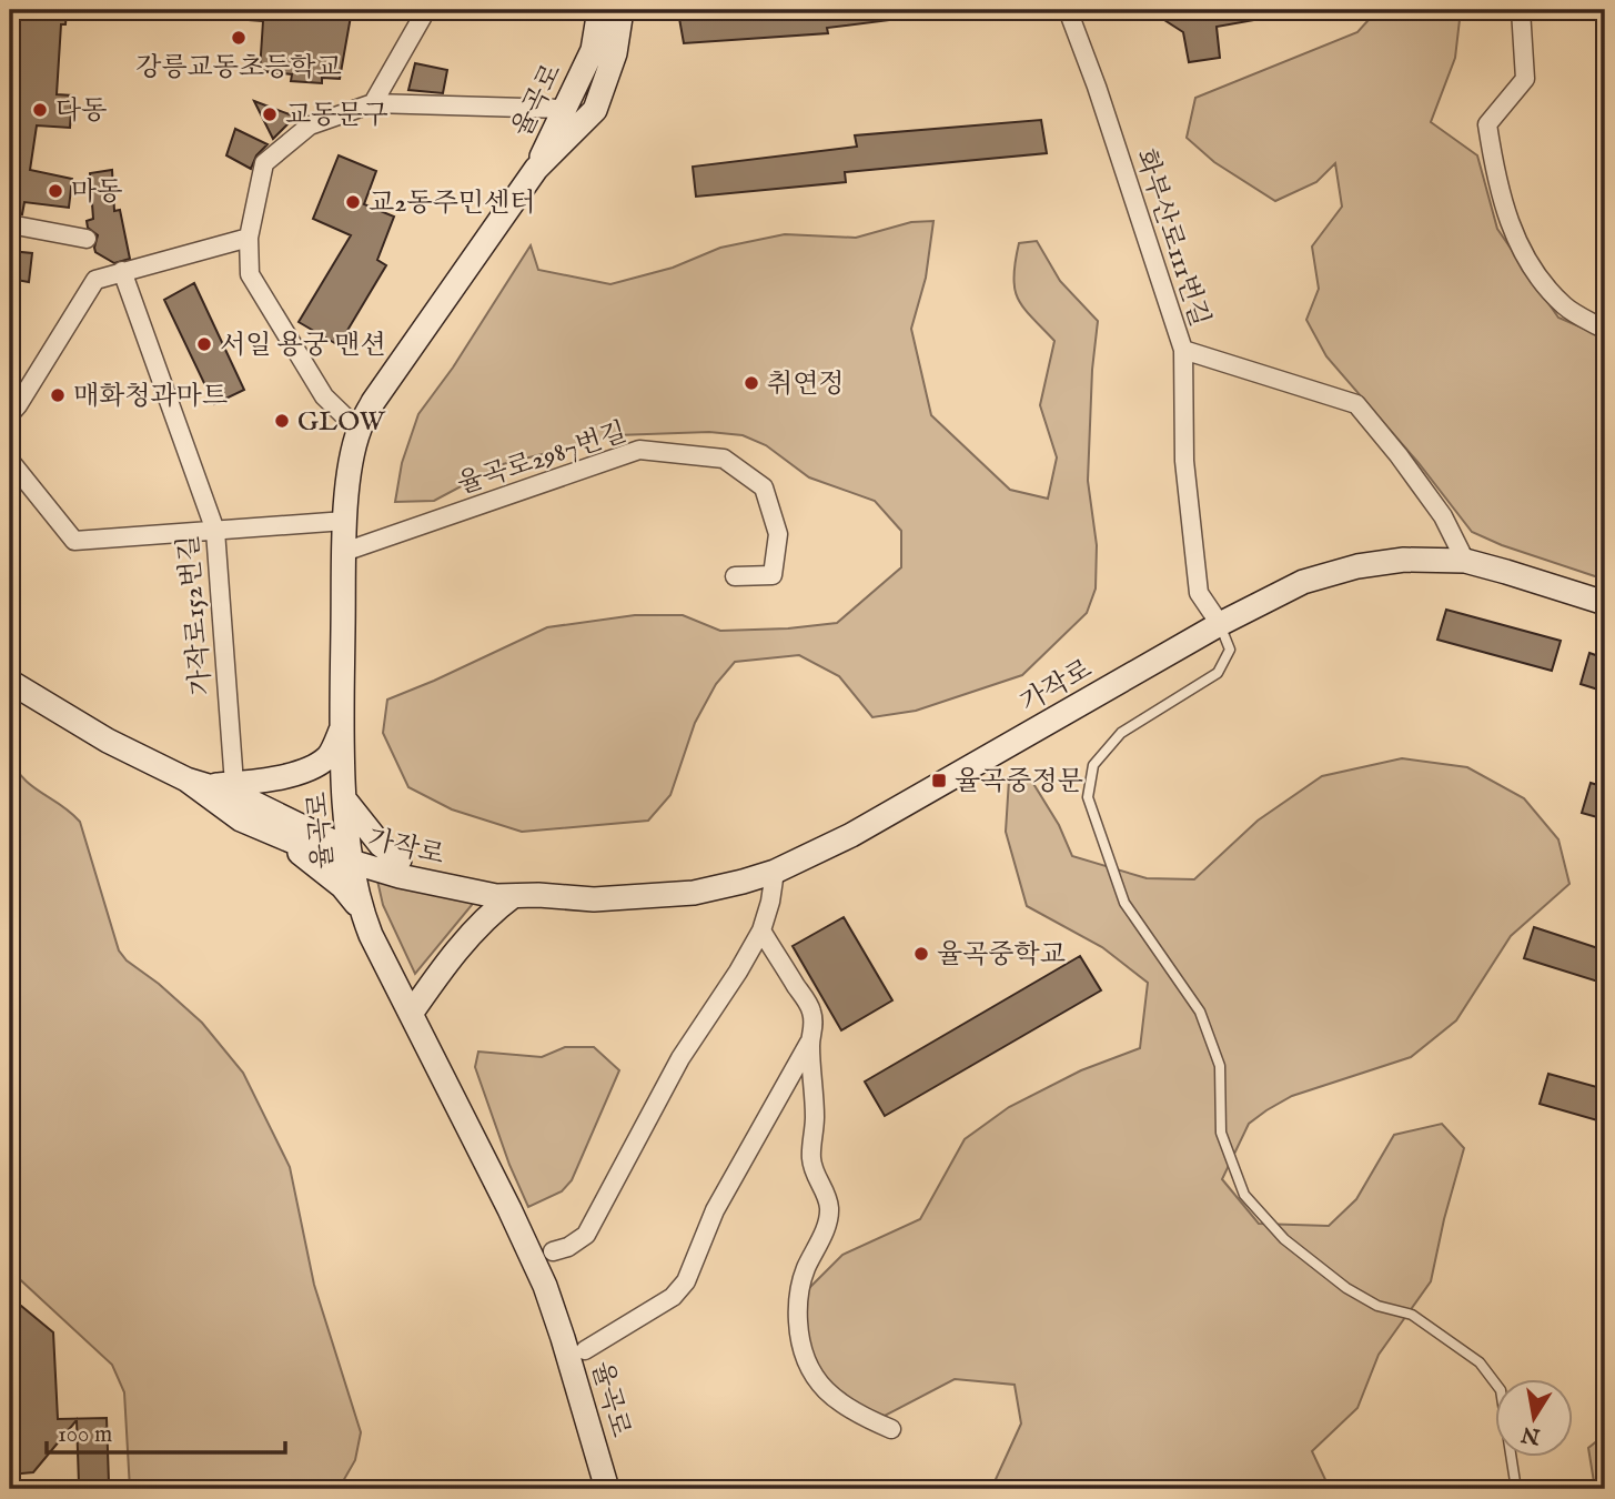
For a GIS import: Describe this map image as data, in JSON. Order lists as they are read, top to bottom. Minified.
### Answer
{"streets":{"street":["율곡로","화부산로111번길","율곡로2987번길","가작로152번길","가작로"]},"crossings":[["율곡로","율곡로2987번길"],["율곡로","가작로"],["화부산로111번길","가작로"]],"places":{"other":["강릉교동초등학교","다동","교동문구","마동","교2동주민센터","서일 용궁 맨션","취연정","매화청과마트","GLOW","율곡중학교"],"transit":["율곡중정문"]},"scale_bar":"100 m","north":"bottom"}
